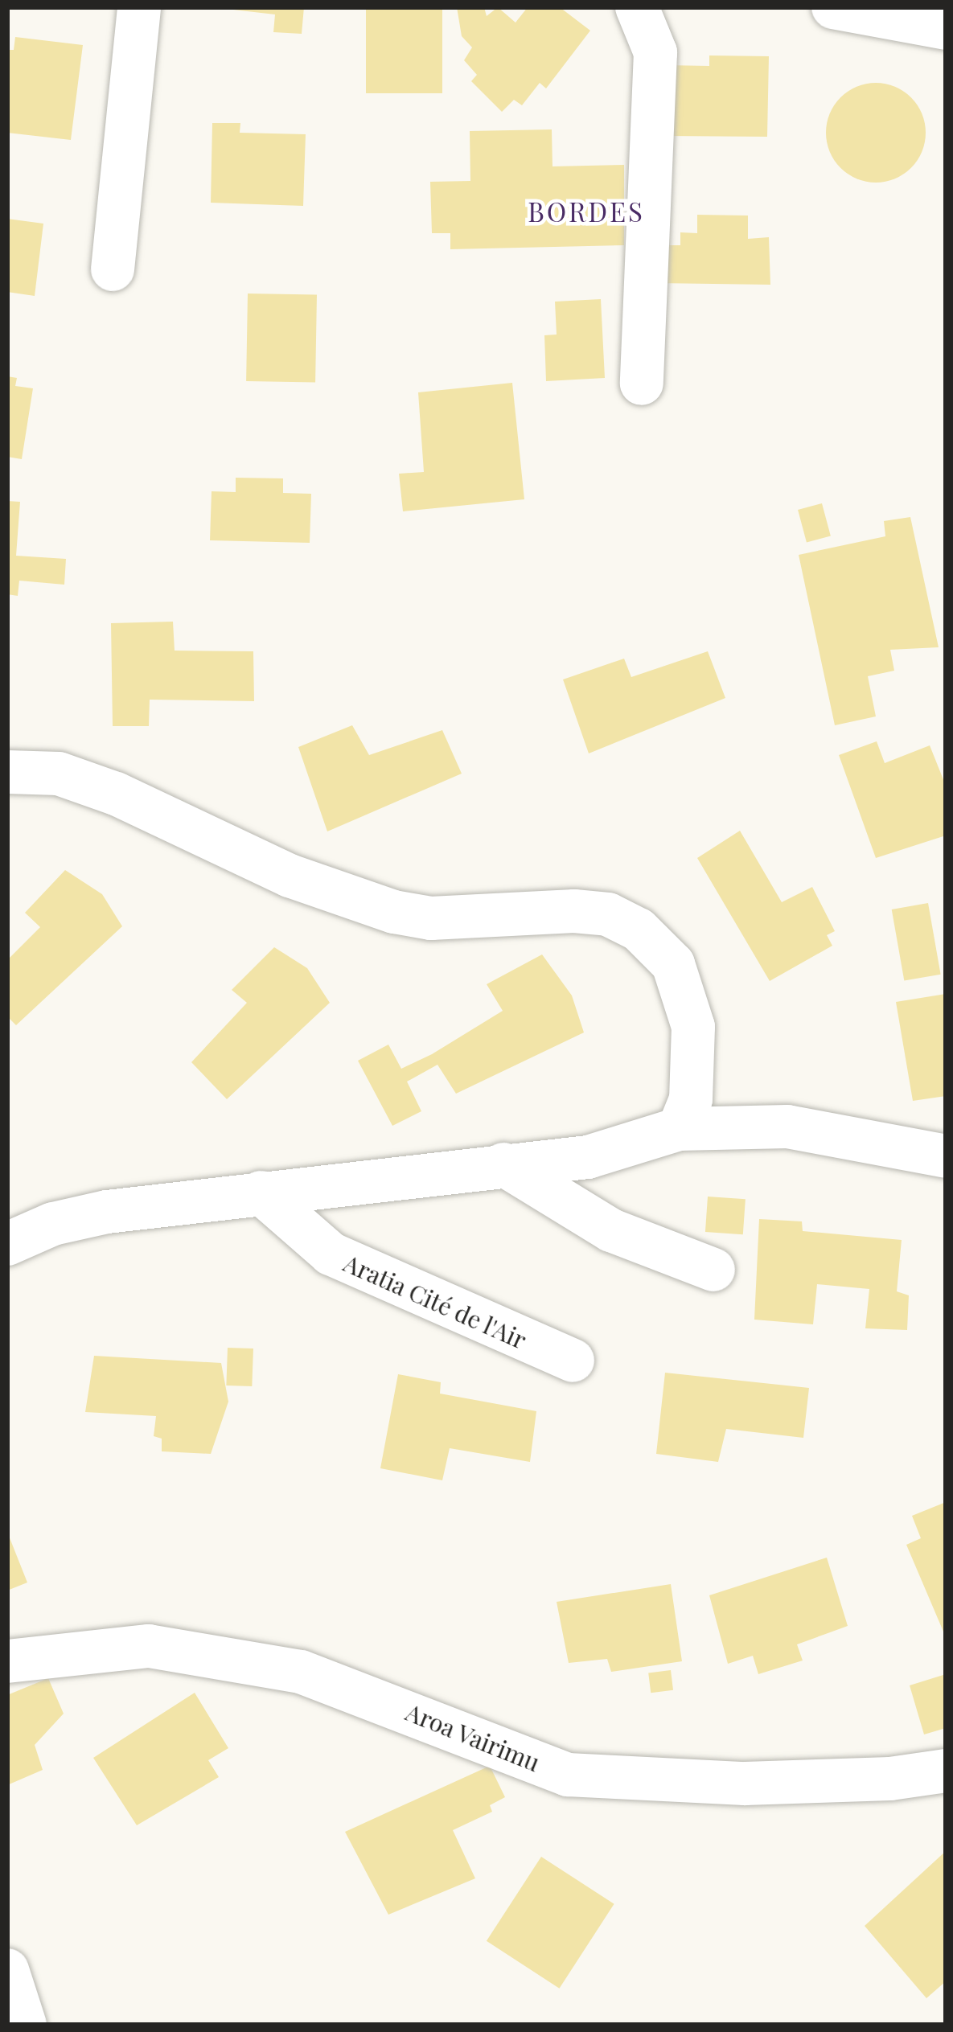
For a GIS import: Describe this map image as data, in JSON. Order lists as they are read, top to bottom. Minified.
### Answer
{"streets":{"street":["Aratia Cité de l'Air","Aroa Vairimu"]},"districts":["BORDES"]}
